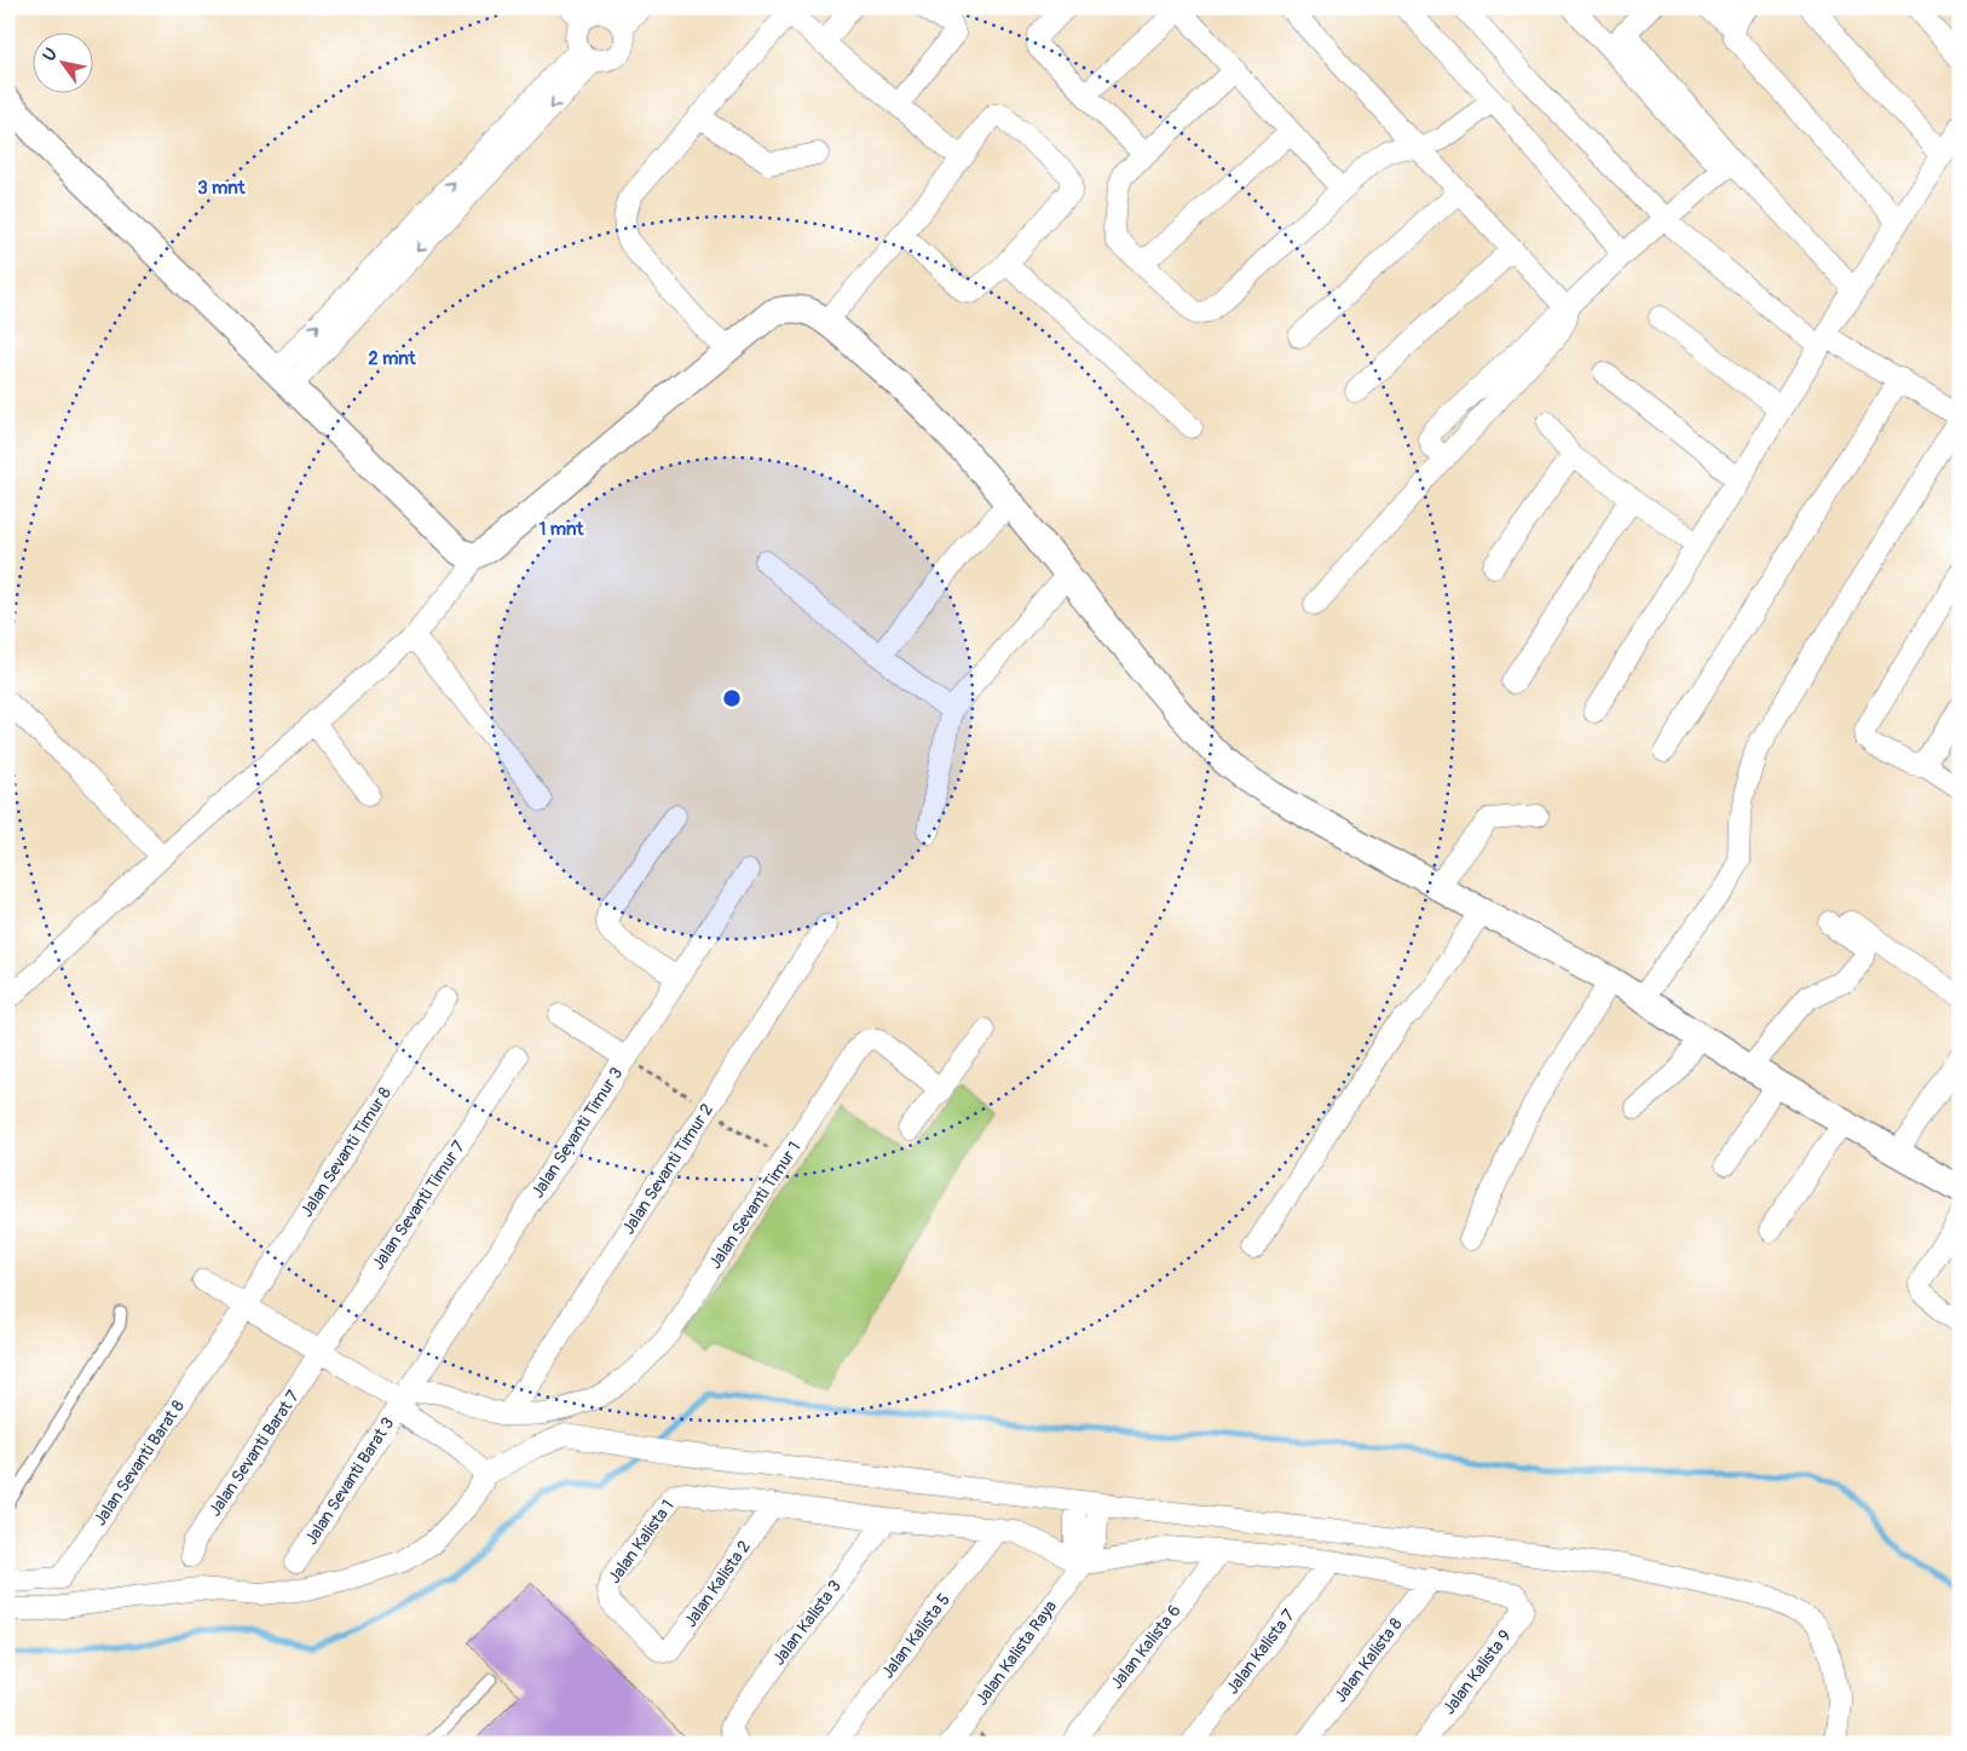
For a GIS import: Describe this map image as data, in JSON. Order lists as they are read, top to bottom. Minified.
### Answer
{"streets":{"street":["Jalan Sevanti Timur 3","Jalan Sevanti Timur 8","Jalan Sevanti Timur 2","Jalan Sevanti Timur 7","Jalan Sevanti Timur 1","Jalan Sevanti Barat 7","Jalan Sevanti Barat 8","Jalan Sevanti Barat 3","Jalan Kalista 1","Jalan Kalista 2","Jalan Kalista 3","Jalan Kalista 5","Jalan Kalista 6","Jalan Kalista 7","Jalan Kalista Raya","Jalan Kalista 8","Jalan Kalista 9"]},"crossings":[["Jalan Sevanti Timur 3","Jalan Sevanti Timur 1"],["Jalan Sevanti Timur 3","Jalan Sevanti Barat 3"],["Jalan Sevanti Timur 8","Jalan Sevanti Barat 8"],["Jalan Sevanti Timur 2","Jalan Sevanti Timur 1"],["Jalan Sevanti Timur 7","Jalan Sevanti Barat 7"],["Jalan Sevanti Timur 1","Jalan Sevanti Barat 3"],["Jalan Kalista 1","Jalan Kalista 2"],["Jalan Kalista 8","Jalan Kalista 9"]],"north":"top left","rings":["3 mnt","2 mnt","1 mnt"]}
